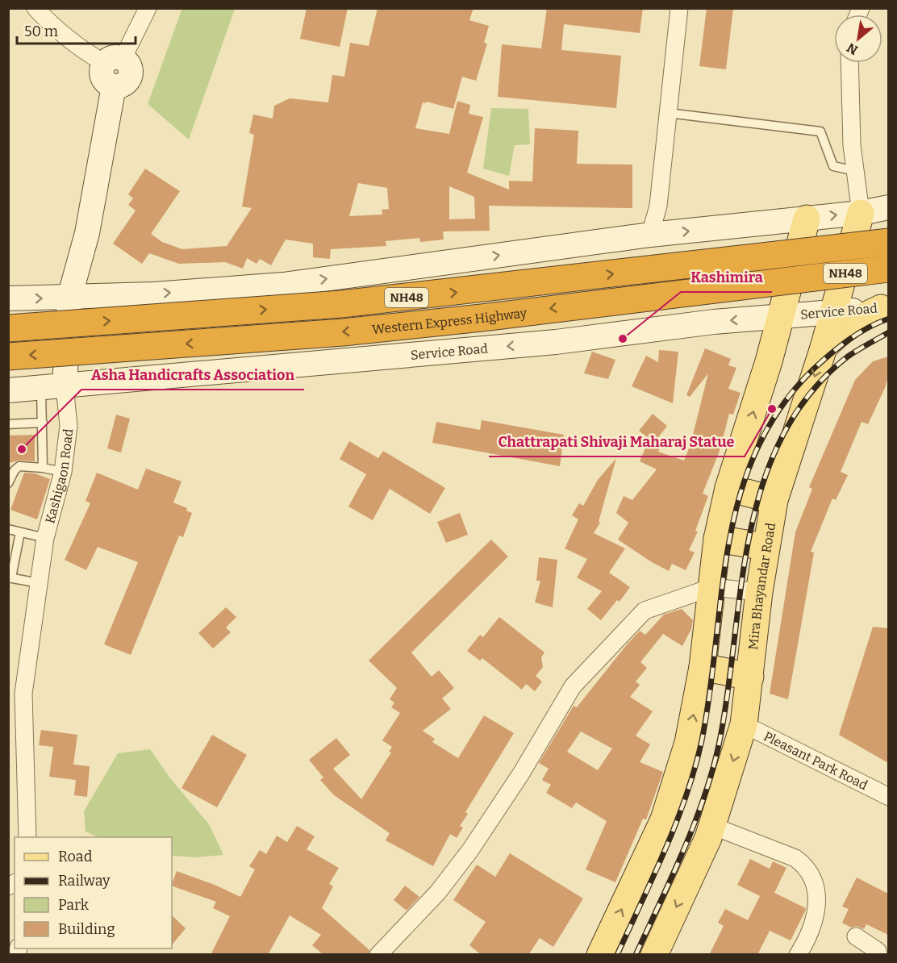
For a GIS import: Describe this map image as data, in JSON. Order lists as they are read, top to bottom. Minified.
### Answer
{"streets":{"highway":["NH48","Western Express Highway"],"main road":["Service Road","Kashigaon Road","Mira Bhayandar Road"],"street":["Pleasant Park Road"]},"crossings":[["Service Road","Kashigaon Road"],["Service Road","Mira Bhayandar Road"],["Mira Bhayandar Road","Pleasant Park Road"]],"places":["Kashimira","Chattrapati Shivaji Maharaj Statue","Asha Handicrafts Association"],"legend":["Road","Railway","Park","Building"],"scale_bar":"50 m","north":"bottom left"}
